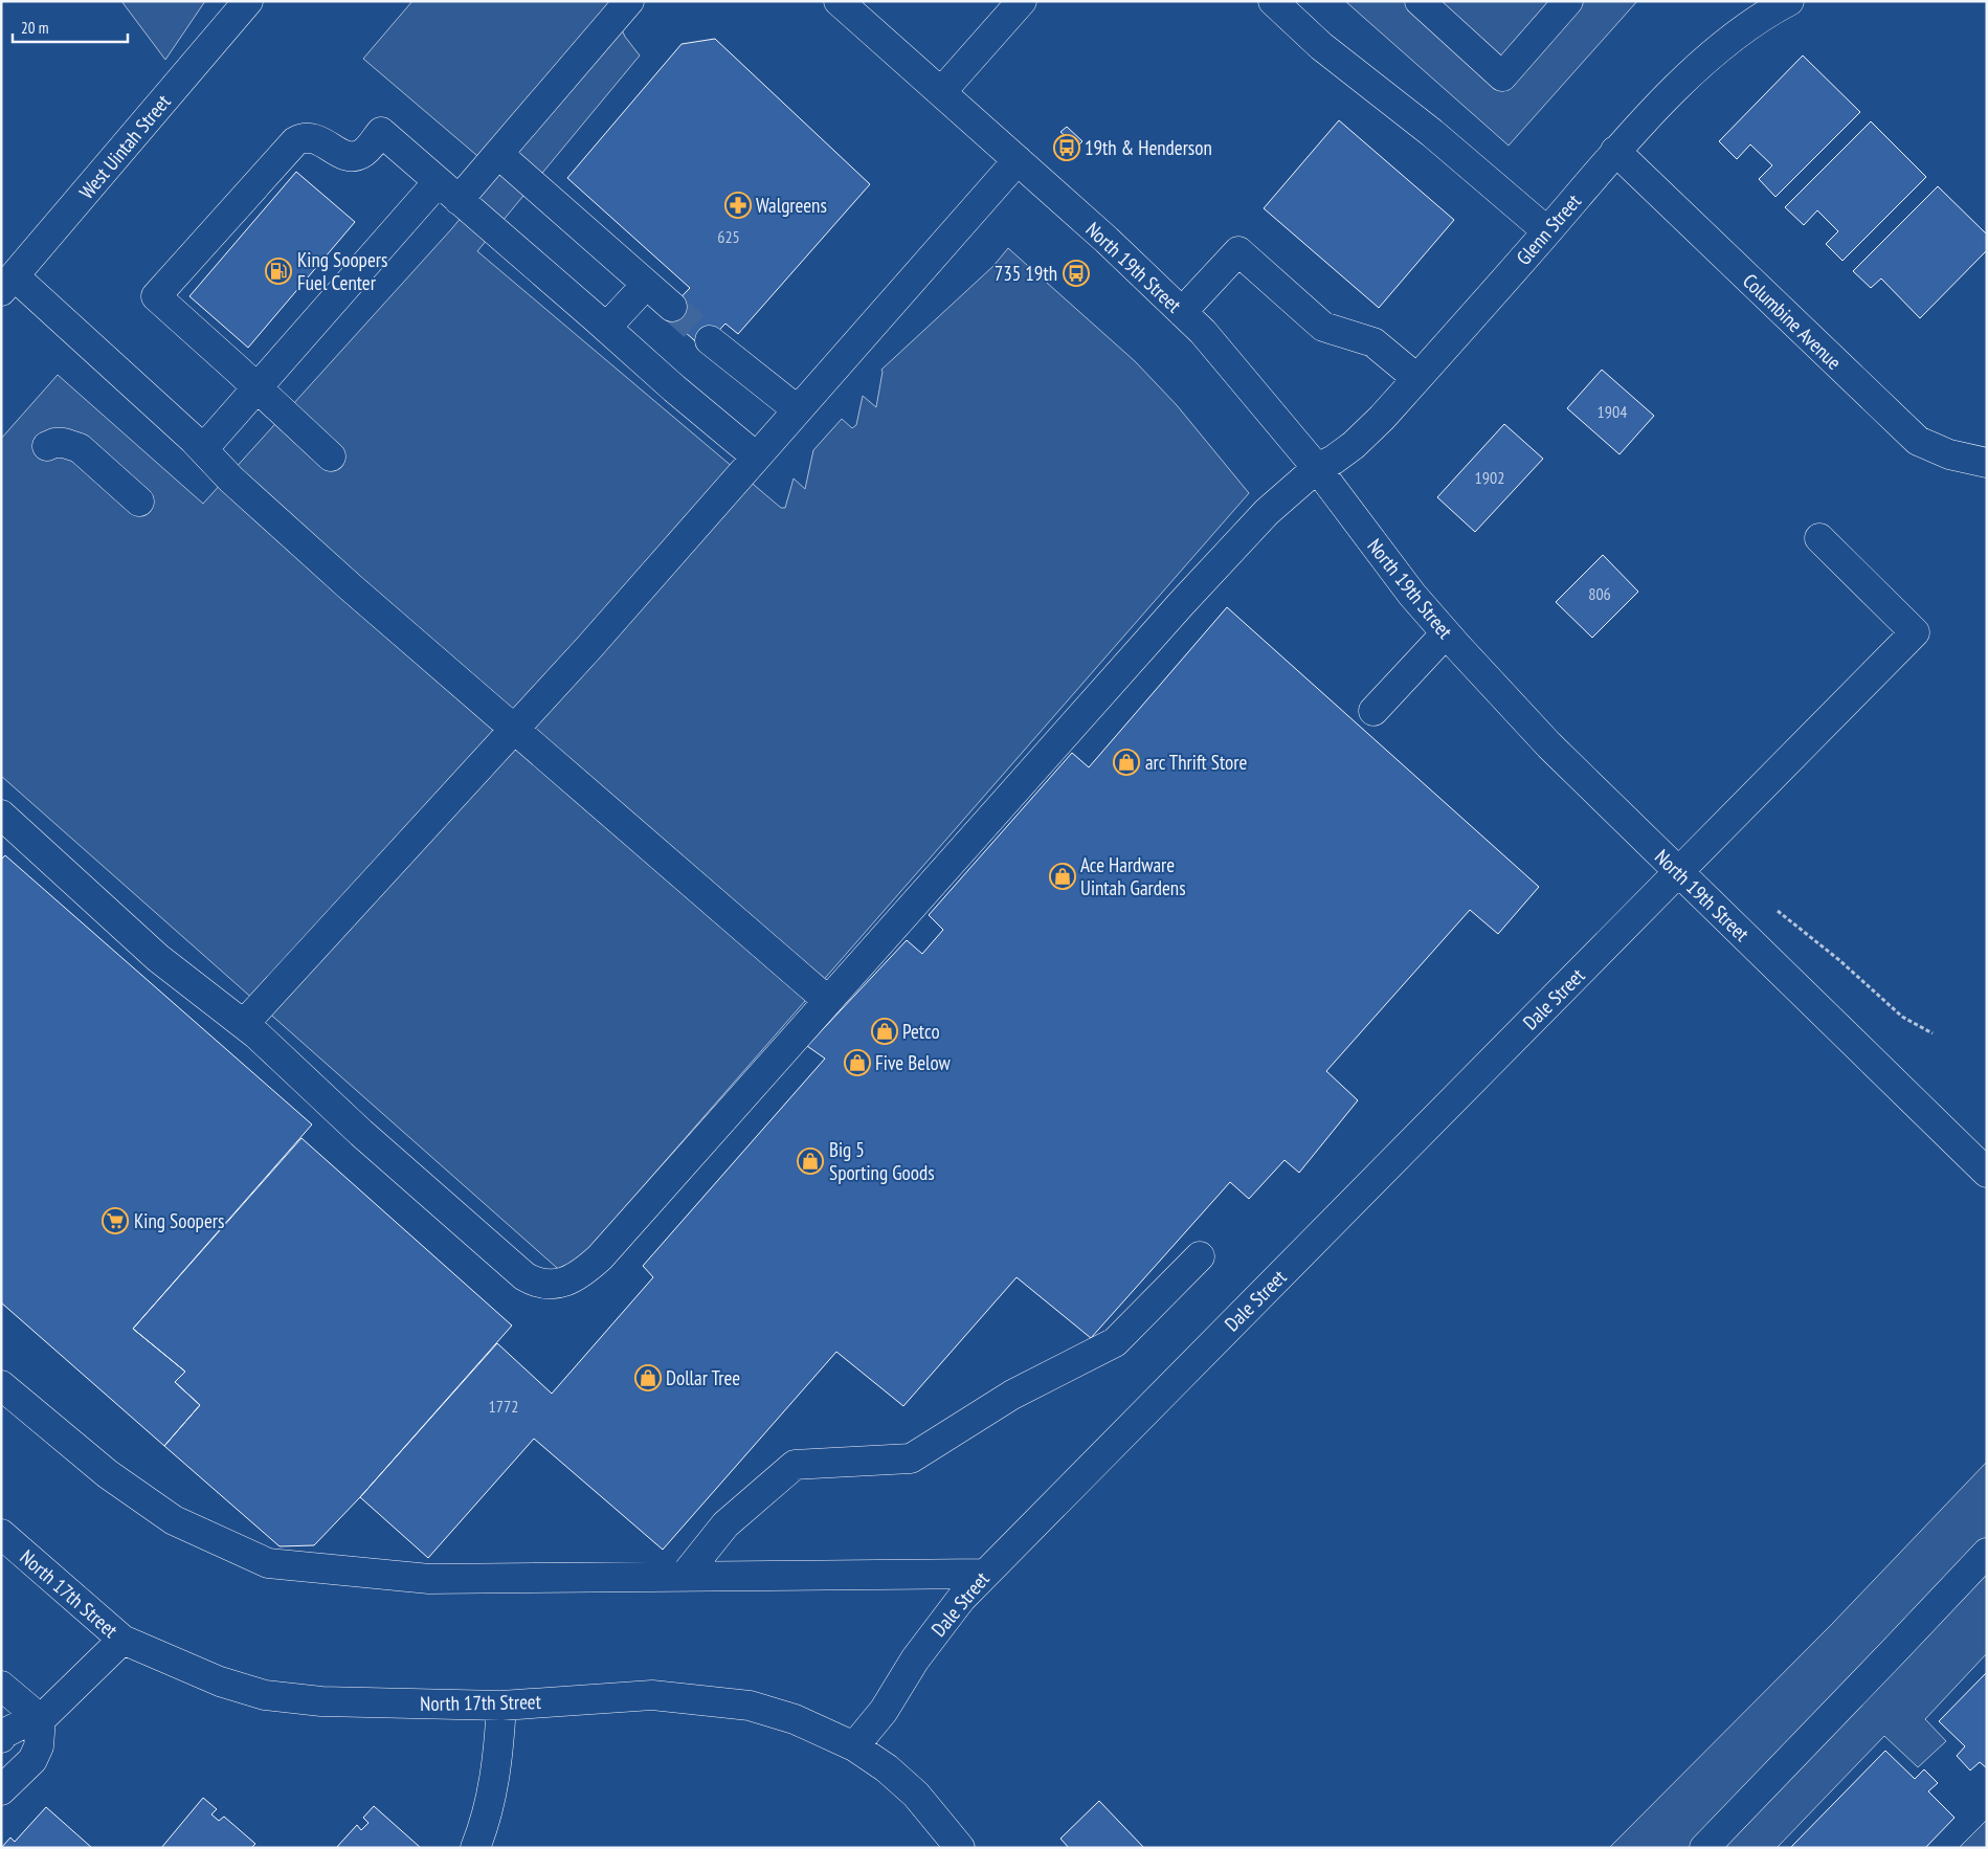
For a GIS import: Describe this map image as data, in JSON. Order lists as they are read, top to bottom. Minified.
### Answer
{"streets":{"street":["West Uintah Street","Glenn Street","North 19th Street","Columbine Avenue","Dale Street","North 17th Street"]},"crossings":[["Glenn Street","North 19th Street"],["Glenn Street","Columbine Avenue"],["North 19th Street","Dale Street"],["Dale Street","North 17th Street"]],"places":{"bus stop":["19th & Henderson","735 19th"],"pharmacy":["Walgreens"],"fuel station":["King Soopers Fuel Center"],"shop":["arc Thrift Store","Ace Hardware Uintah Gardens","Petco","Five Below","Big 5 Sporting Goods","Dollar Tree"],"supermarket":["King Soopers"]},"house_numbers":["625","1904","1902","806","1772"],"scale_bar":"20 m"}
